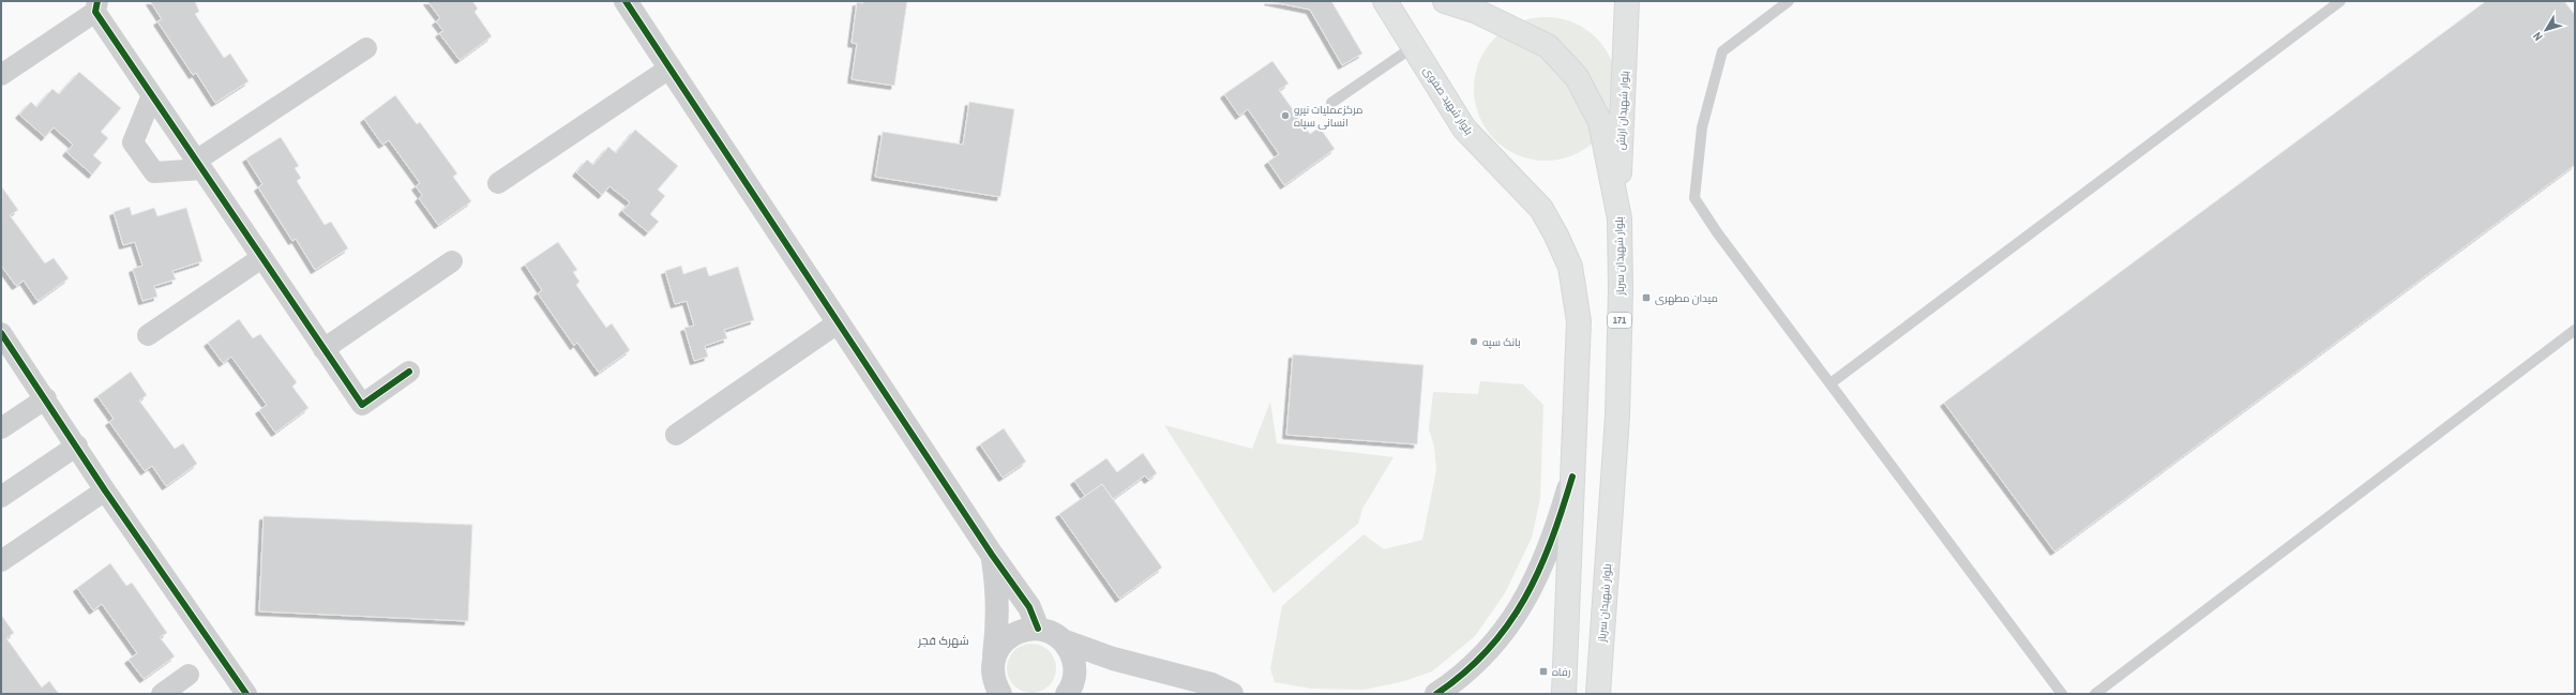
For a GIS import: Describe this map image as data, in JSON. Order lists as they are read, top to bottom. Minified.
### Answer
{"streets":{"main road":["بلوار شهید صفوی","بلوار شهیدان ارتش","بلوار شهیدان سرباز","171"]},"crossings":[["بلوار شهیدان ارتش","بلوار شهیدان سرباز"]],"districts":["شهرک فجر"],"places":{"other":["مرکزعملیات نیرو انسانی سپاه","بانک سپه"],"transit":["میدان مطهری","رفاه"]},"north":"bottom left"}
